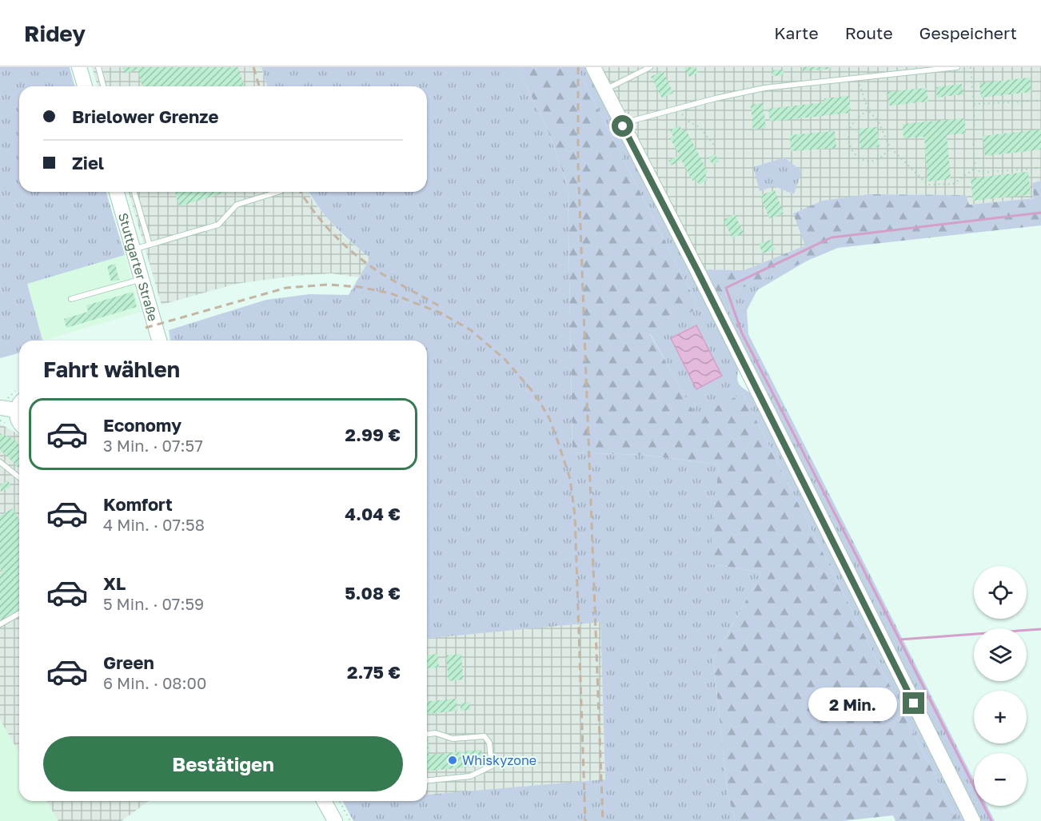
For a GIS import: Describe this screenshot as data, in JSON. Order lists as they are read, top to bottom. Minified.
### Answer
{"streets":{"main road":["Stuttgarter Straße"]},"places":["Whiskyzone"],"page":{"header":"Ridey","nav":["Karte","Route","Gespeichert"],"banner":["Brielower Grenze","Ziel"],"heading":"Fahrt wählen","list":[{"name":"Economy","note":"3 Min. · 07:57","value":"2.99 €"},{"name":"Komfort","note":"4 Min. · 07:58","value":"4.04 €"},{"name":"XL","note":"5 Min. · 07:59","value":"5.08 €"},{"name":"Green","note":"6 Min. · 08:00","value":"2.75 €"}],"map_buttons":["+","−"],"bubble":"2 Min.","buttons":"Bestätigen"}}
